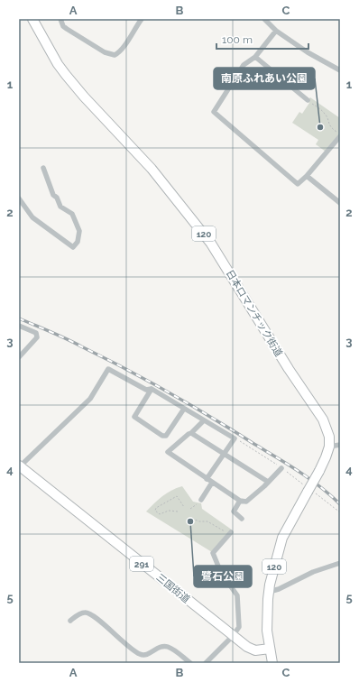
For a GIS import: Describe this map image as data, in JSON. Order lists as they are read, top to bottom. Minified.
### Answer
{"streets":{"highway":["120","日本ロマンチック街道","291","三国街道"]},"crossings":[["120","日本ロマンチック街道"],["120","三国街道"],["日本ロマンチック街道","三国街道"]],"places":["南原ふれあい公園","鷺石公園"],"scale_bar":"100 m","grid":{"columns":["A","B","C"],"rows":["1","2","3","4","5"]}}
